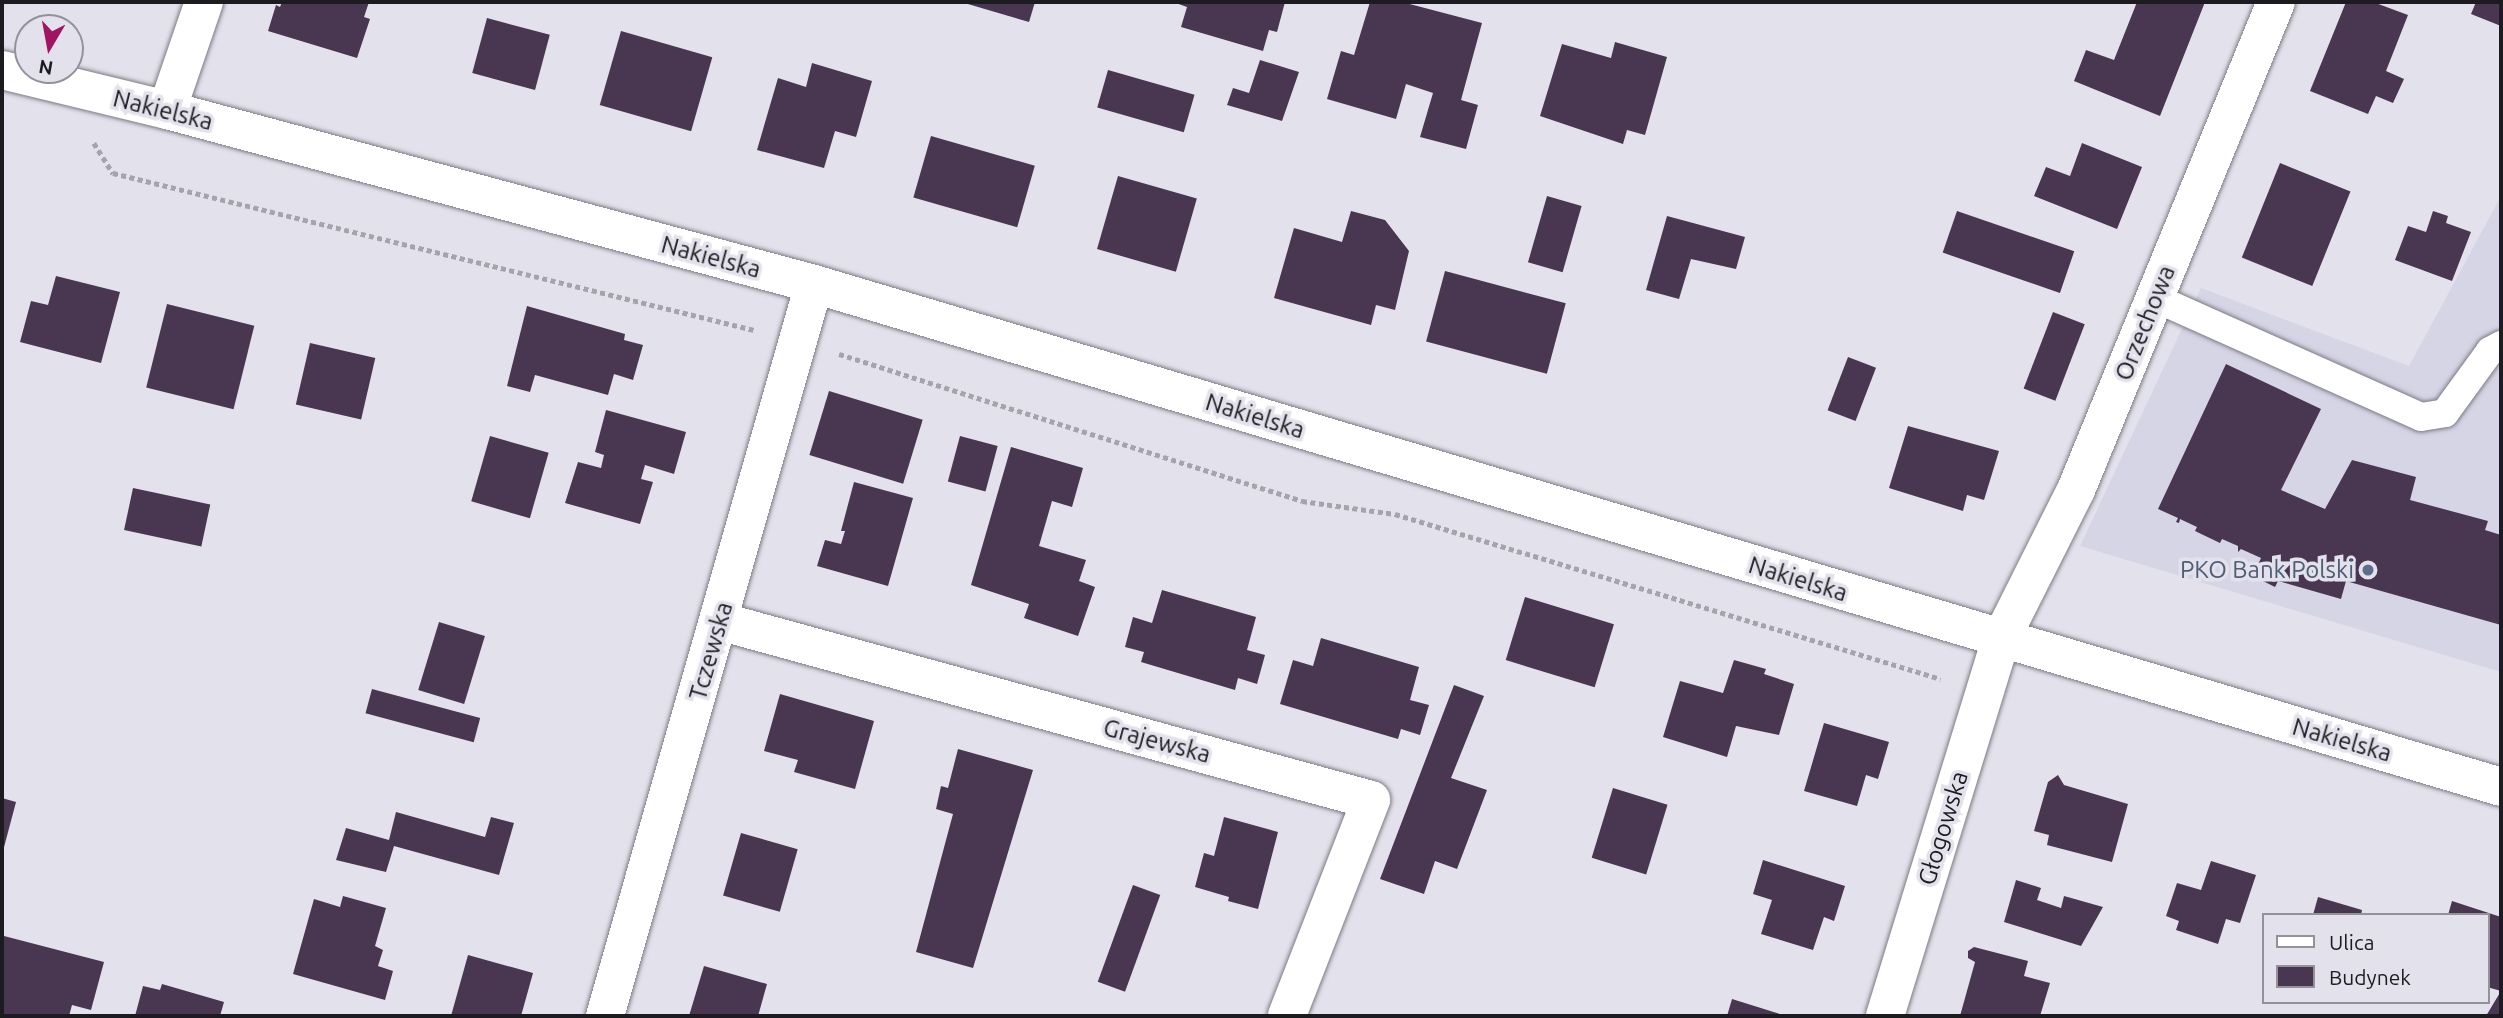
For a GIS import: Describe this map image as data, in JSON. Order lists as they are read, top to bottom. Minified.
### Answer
{"streets":{"street":["Nakielska","Orzechowa","Tczewska","Grajewska","Głogowska"]},"crossings":[["Nakielska","Orzechowa"],["Nakielska","Tczewska"],["Nakielska","Głogowska"],["Orzechowa","Głogowska"],["Tczewska","Grajewska"]],"places":["PKO Bank Polski"],"legend":["Ulica","Budynek"],"north":"bottom"}
